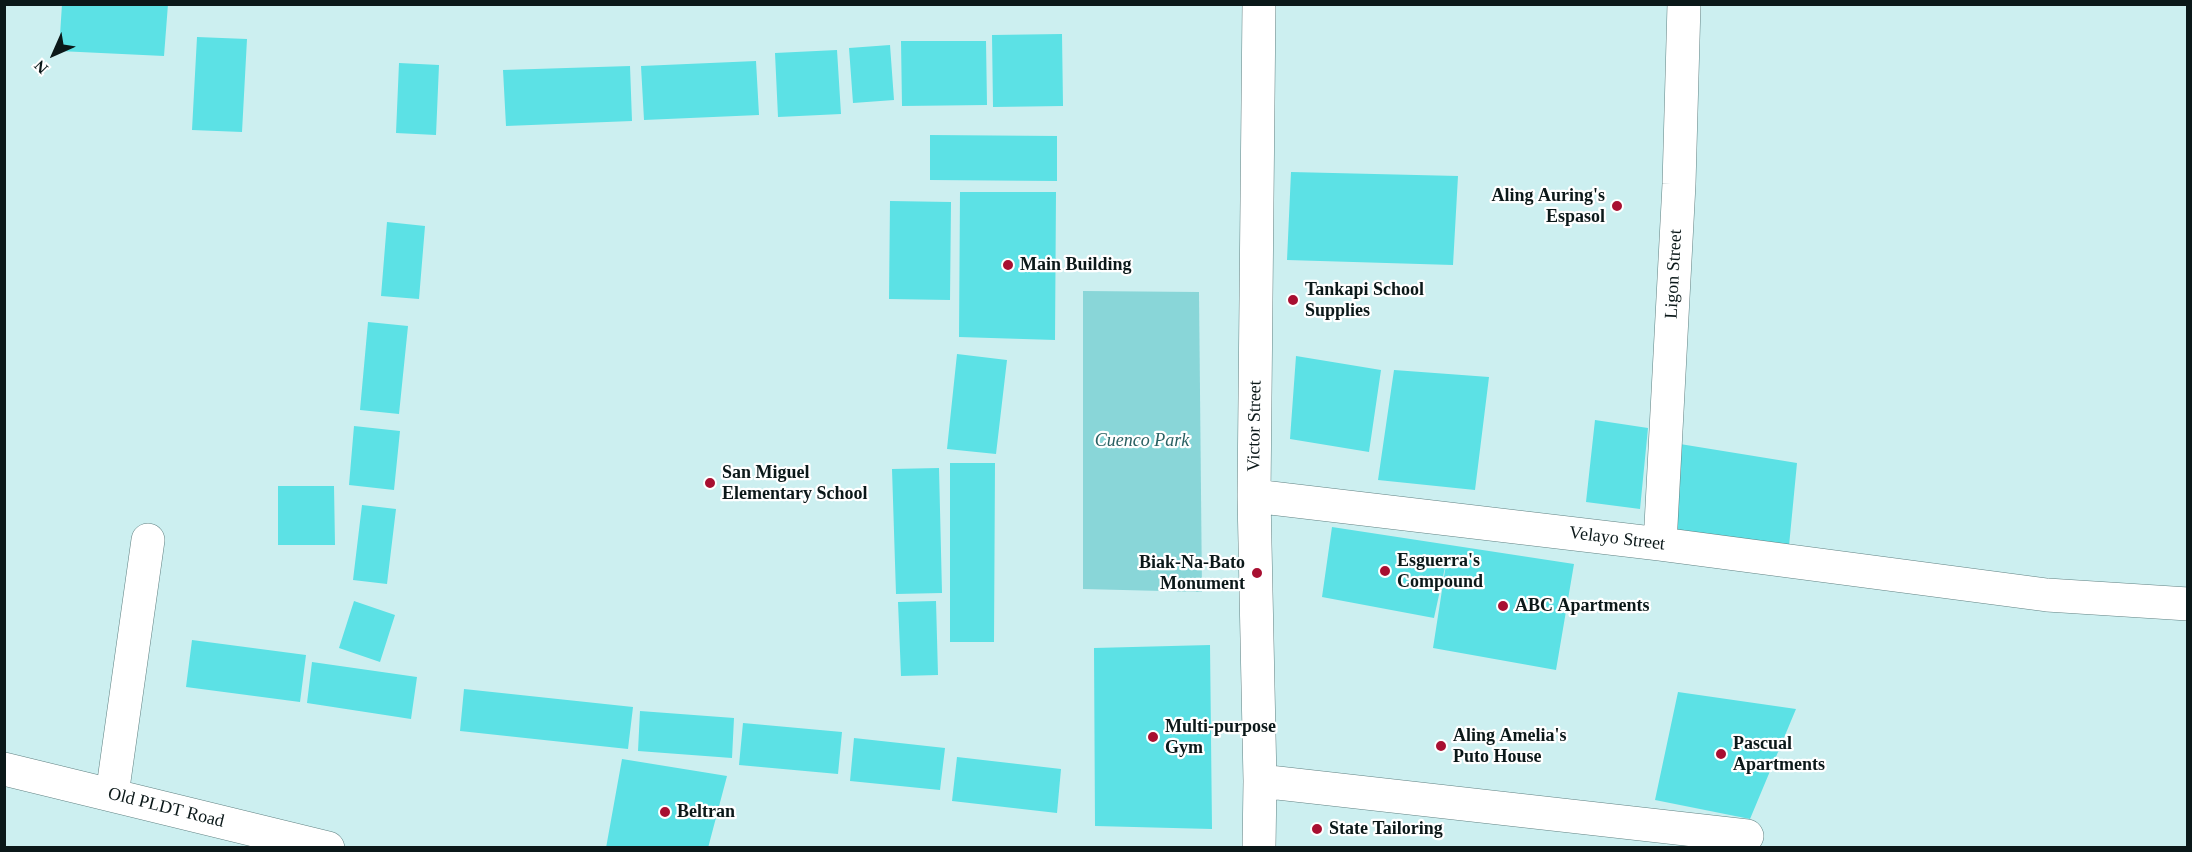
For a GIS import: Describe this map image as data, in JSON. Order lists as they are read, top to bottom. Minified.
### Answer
{"streets":{"street":["Ligon Street","Victor Street","Velayo Street","Old PLDT Road"]},"crossings":[["Ligon Street","Velayo Street"],["Victor Street","Velayo Street"]],"parks":["Cuenco Park"],"places":["Aling Auring's Espasol","Main Building","Tankapi School Supplies","San Miguel Elementary School","Esguerra's Compound","Biak-Na-Bato Monument","ABC Apartments","Multi-purpose Gym","Aling Amelia's Puto House","Pascual Apartments","Beltran","State Tailoring"],"north":"bottom left"}
